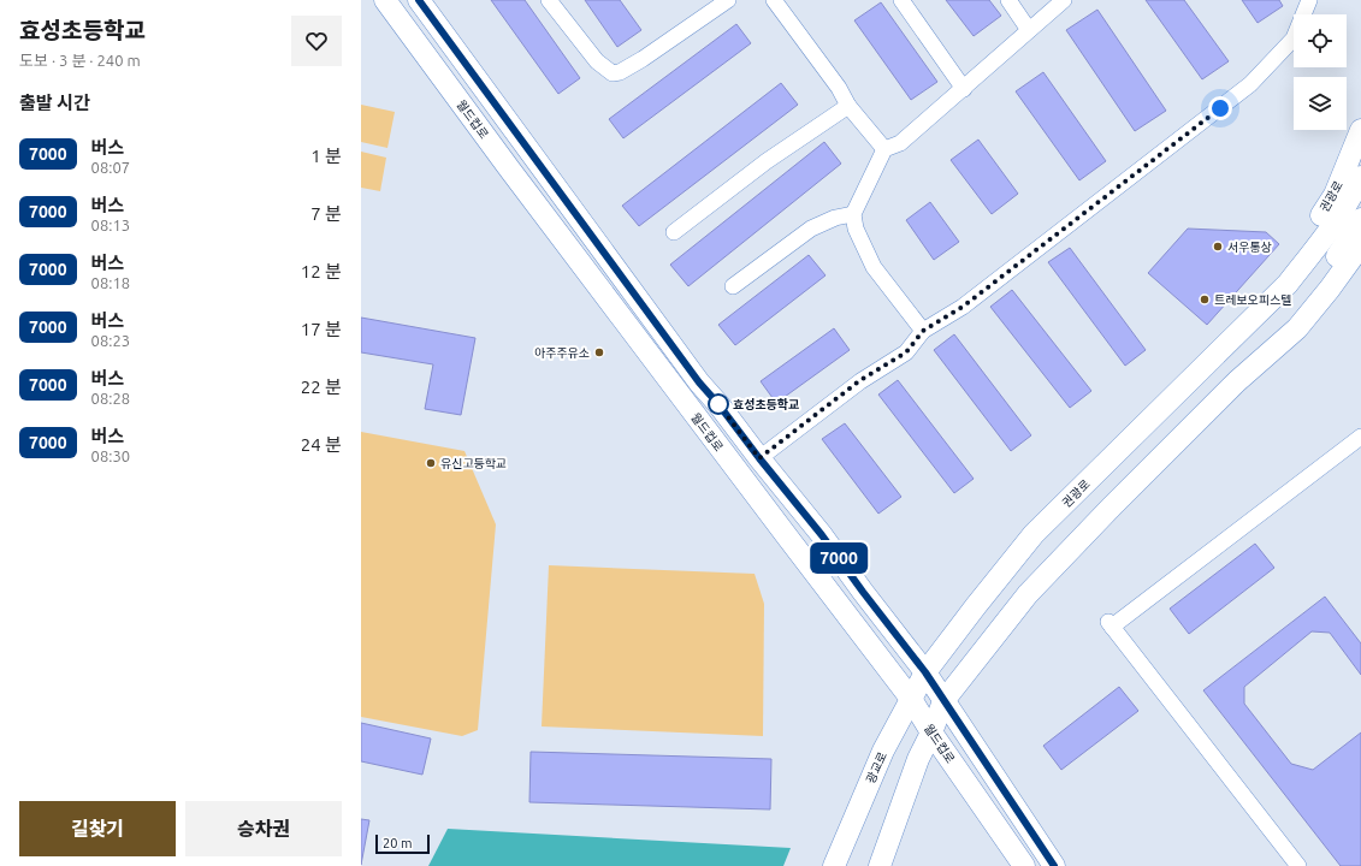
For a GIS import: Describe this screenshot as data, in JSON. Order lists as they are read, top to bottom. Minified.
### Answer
{"streets":{"street":["월드컵로","권광로","광교로"]},"crossings":[["월드컵로","권광로"],["월드컵로","광교로"],["권광로","광교로"]],"places":["서우통상","트레보오피스텔","아주주유소","효성초등학교","유신고등학교"],"lines":["bus line 7000"],"scale_bar":"20 m","page":{"heading":[["효성초등학교","도보 · 3 분 · 240 m"],"출발 시간"],"on_map":"7000","list":[{"mark":"7000","name":"버스","note":"08:07","value":"1 분"},{"mark":"7000","name":"버스","note":"08:13","value":"7 분"},{"mark":"7000","name":"버스","note":"08:18","value":"12 분"},{"mark":"7000","name":"버스","note":"08:23","value":"17 분"},{"mark":"7000","name":"버스","note":"08:28","value":"22 분"},{"mark":"7000","name":"버스","note":"08:30","value":"24 분"}],"buttons":["길찾기","승차권"],"scale":"20 m"}}
